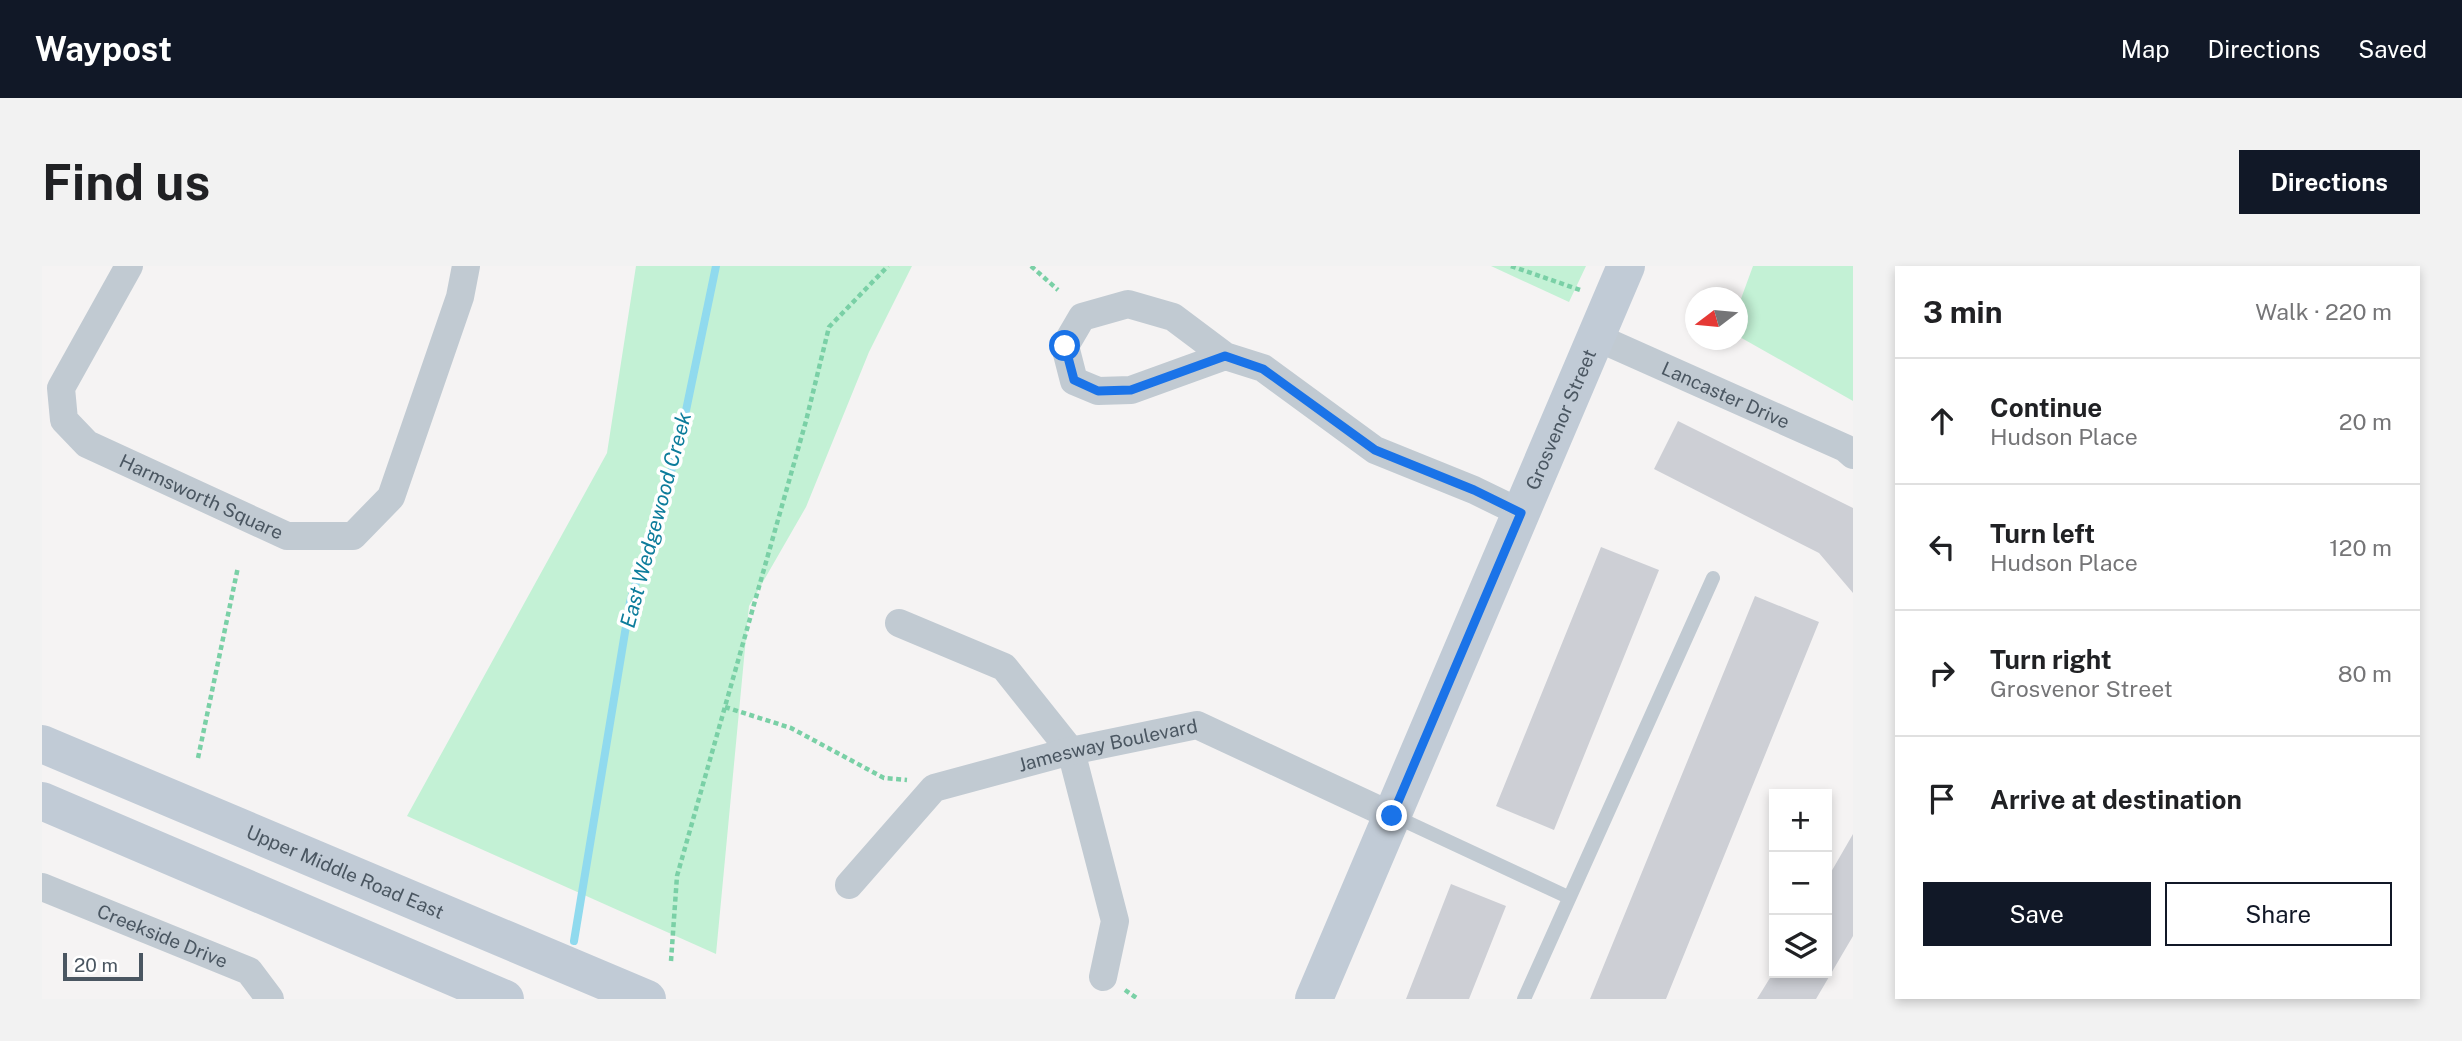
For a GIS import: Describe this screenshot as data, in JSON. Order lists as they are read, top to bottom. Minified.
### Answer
{"streets":{"main road":["Grosvenor Street","Upper Middle Road East"],"street":["Lancaster Drive","Harmsworth Square","Jamesway Boulevard","Creekside Drive"]},"crossings":[["Lancaster Drive","Grosvenor Street"],["Grosvenor Street","Jamesway Boulevard"]],"water":["East Wedgewood Creek"],"scale_bar":"20 m","north":"left","page":{"header":"Waypost","nav":["Map","Directions","Saved"],"buttons":["Directions",["Save","Share"]],"title":"Find us","heading":["3 min","Walk · 220 m"],"list":[["Continue","Hudson Place","20 m"],["Turn left","Hudson Place","120 m"],["Turn right","Grosvenor Street","80 m"],"Arrive at destination"],"map_buttons":["+","−"],"scale":"20 m"}}
